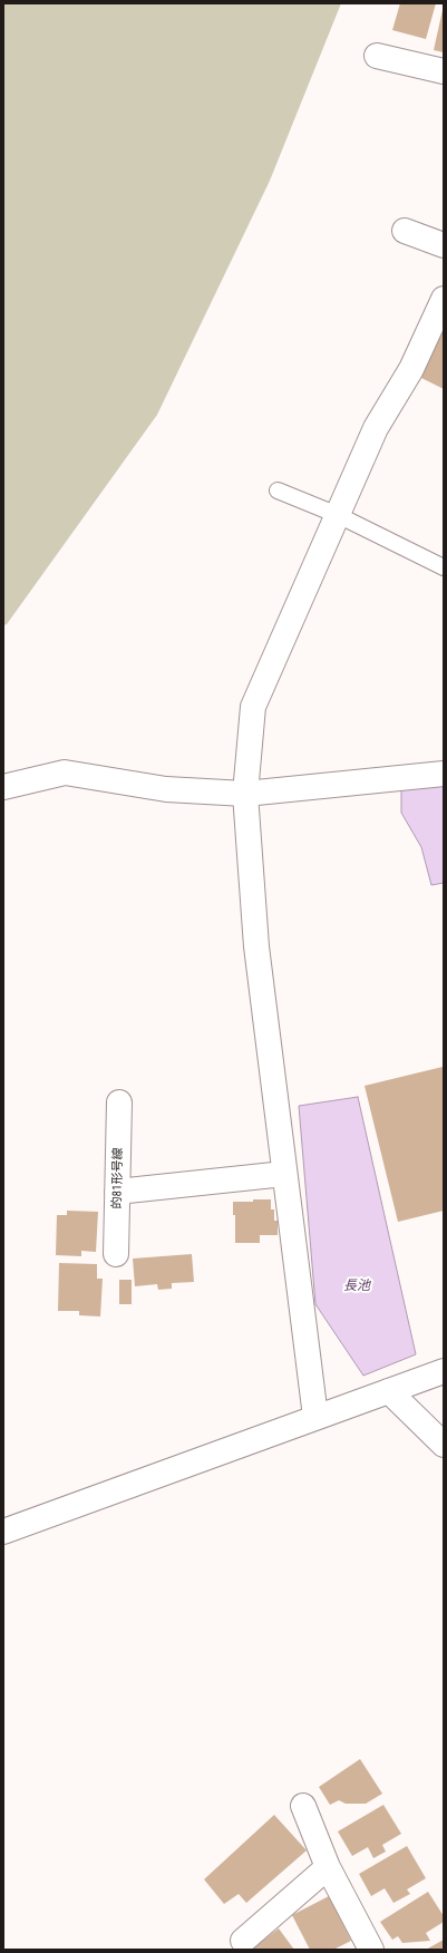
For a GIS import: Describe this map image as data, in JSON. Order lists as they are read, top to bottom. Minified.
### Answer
{"streets":{"street":["的81形号線"]},"water":["長池"]}
